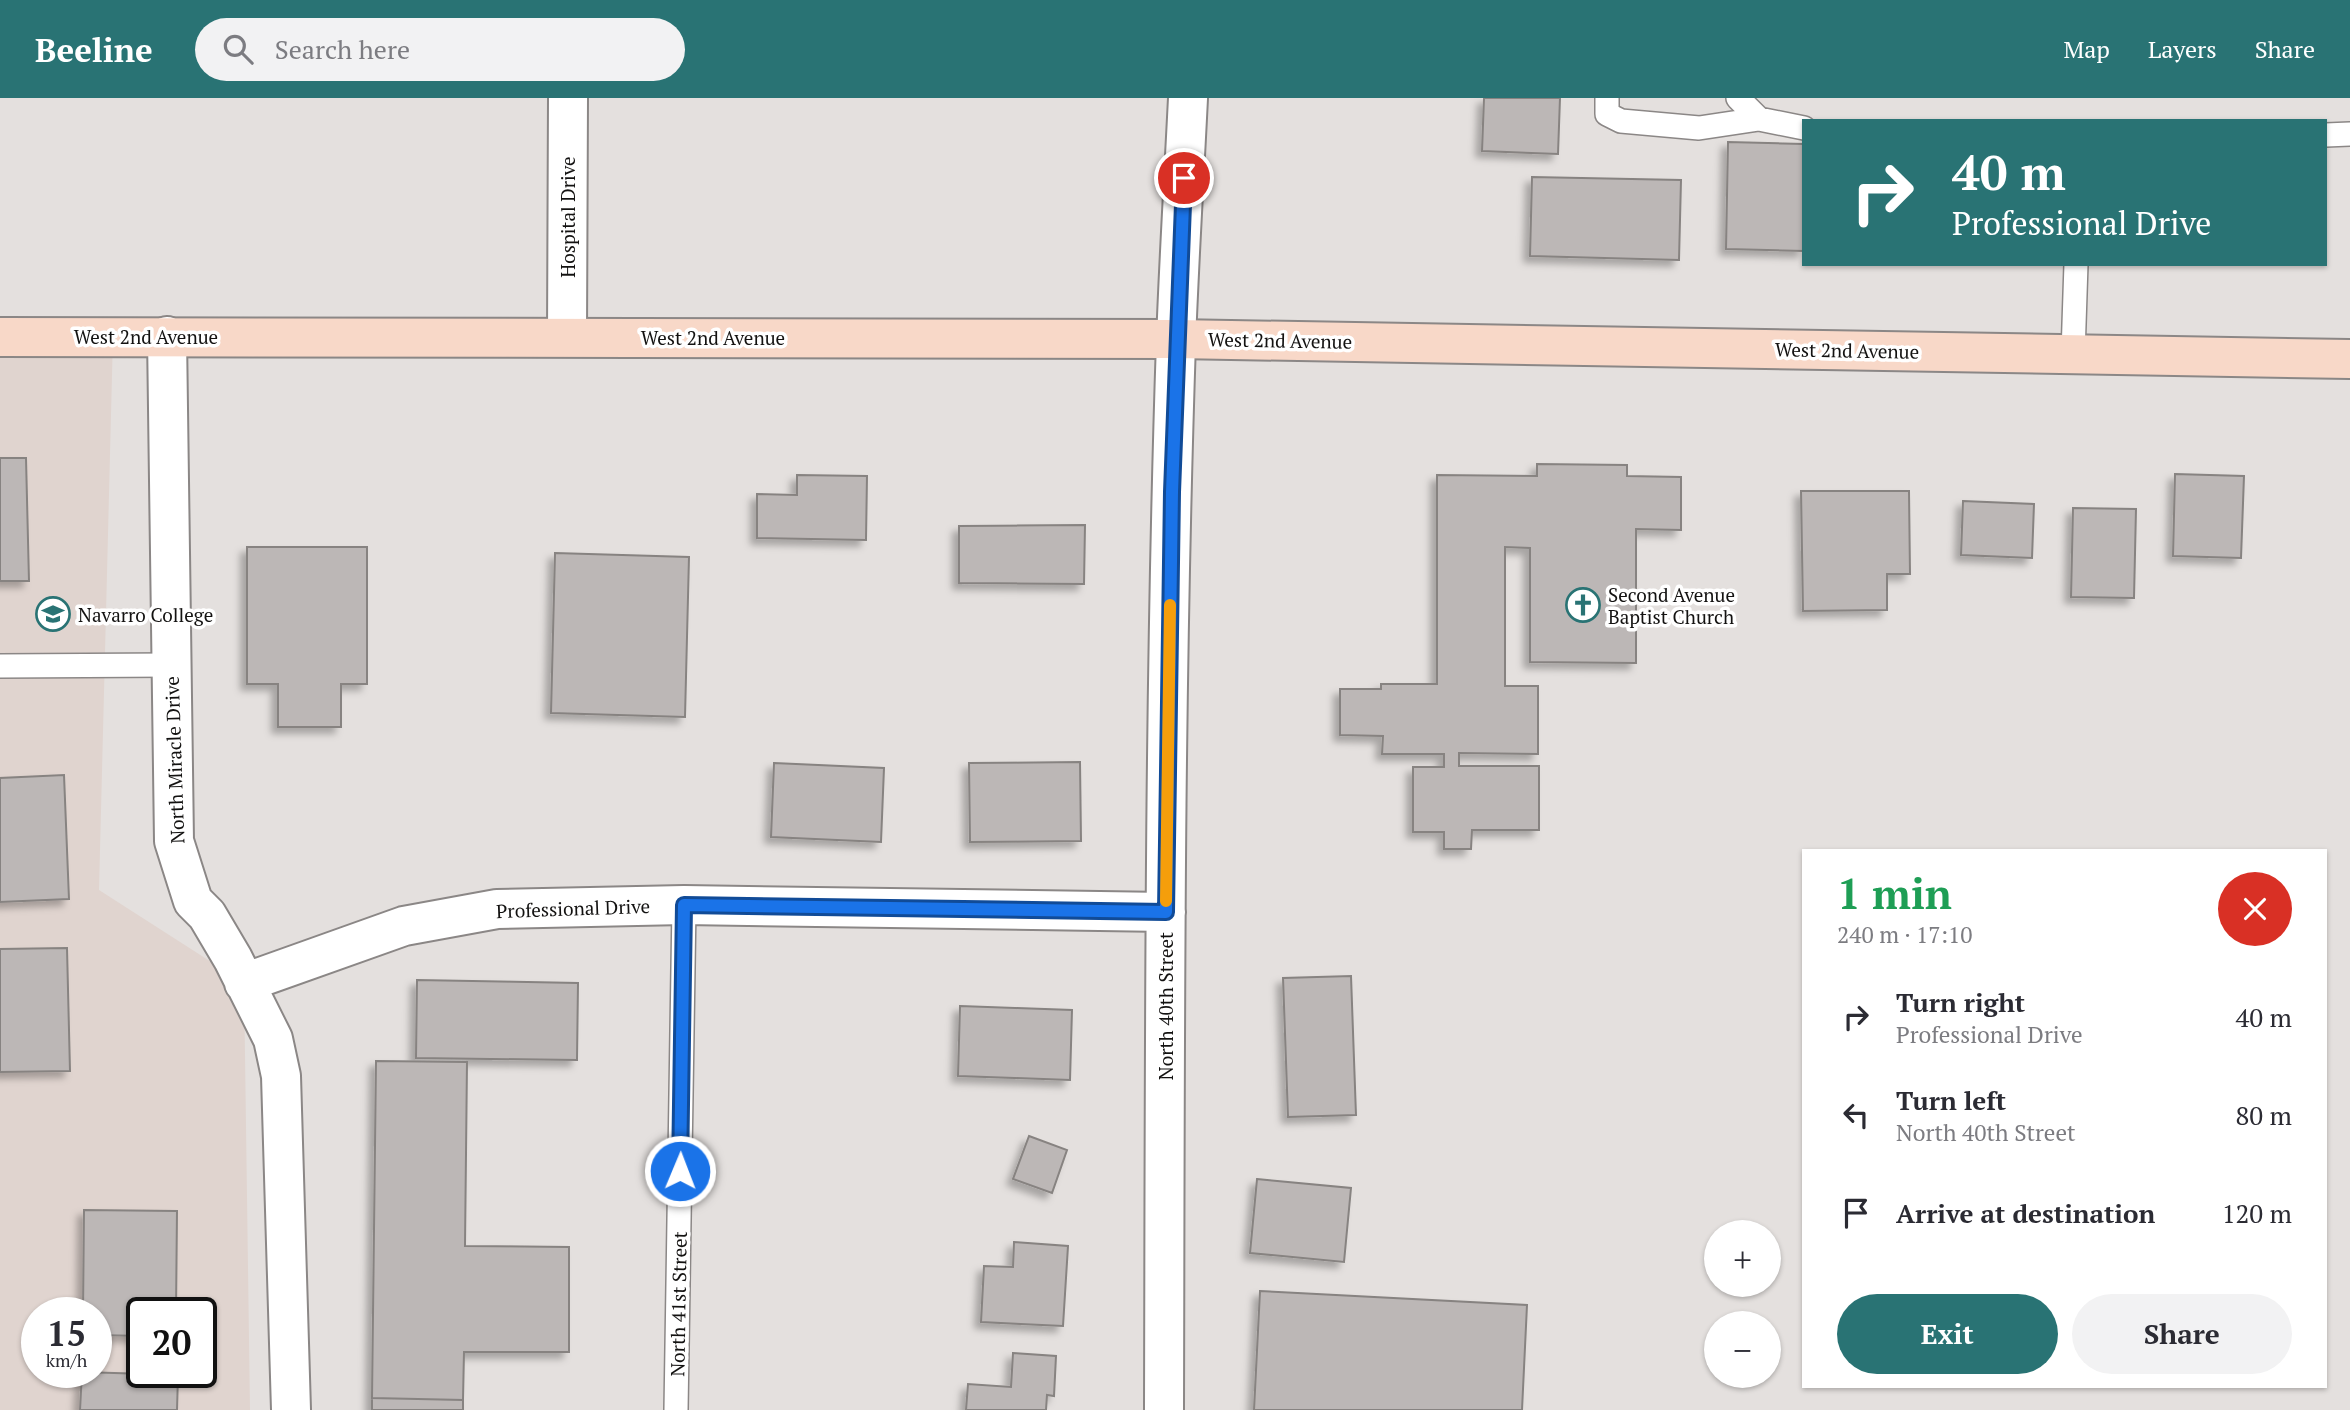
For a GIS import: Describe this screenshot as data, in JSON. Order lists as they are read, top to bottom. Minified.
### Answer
{"streets":{"street":["Hospital Drive","West 2nd Avenue","North Miracle Drive","Professional Drive","North 40th Street"],"lane":["North 41st Street"]},"crossings":[["Hospital Drive","West 2nd Avenue"],["West 2nd Avenue","North Miracle Drive"],["West 2nd Avenue","North 40th Street"],["North Miracle Drive","Professional Drive"],["Professional Drive","North 40th Street"],["Professional Drive","North 41st Street"]],"places":{"church":["Second Avenue Baptist Church"],"school or university":["Navarro College"]},"page":{"header":"Beeline","search":"Search here","nav":["Map","Layers","Share"],"turn":["40 m","Professional Drive"],"heading":["1 min","240 m · 17:10"],"list":[{"name":"Turn right","note":"Professional Drive","value":"40 m"},{"name":"Turn left","note":"North 40th Street","value":"80 m"},{"name":"Arrive at destination","value":"120 m"}],"map_buttons":["+","−"],"buttons":["Exit","Share"],"speed":"15 km/h","limit":"20"}}
